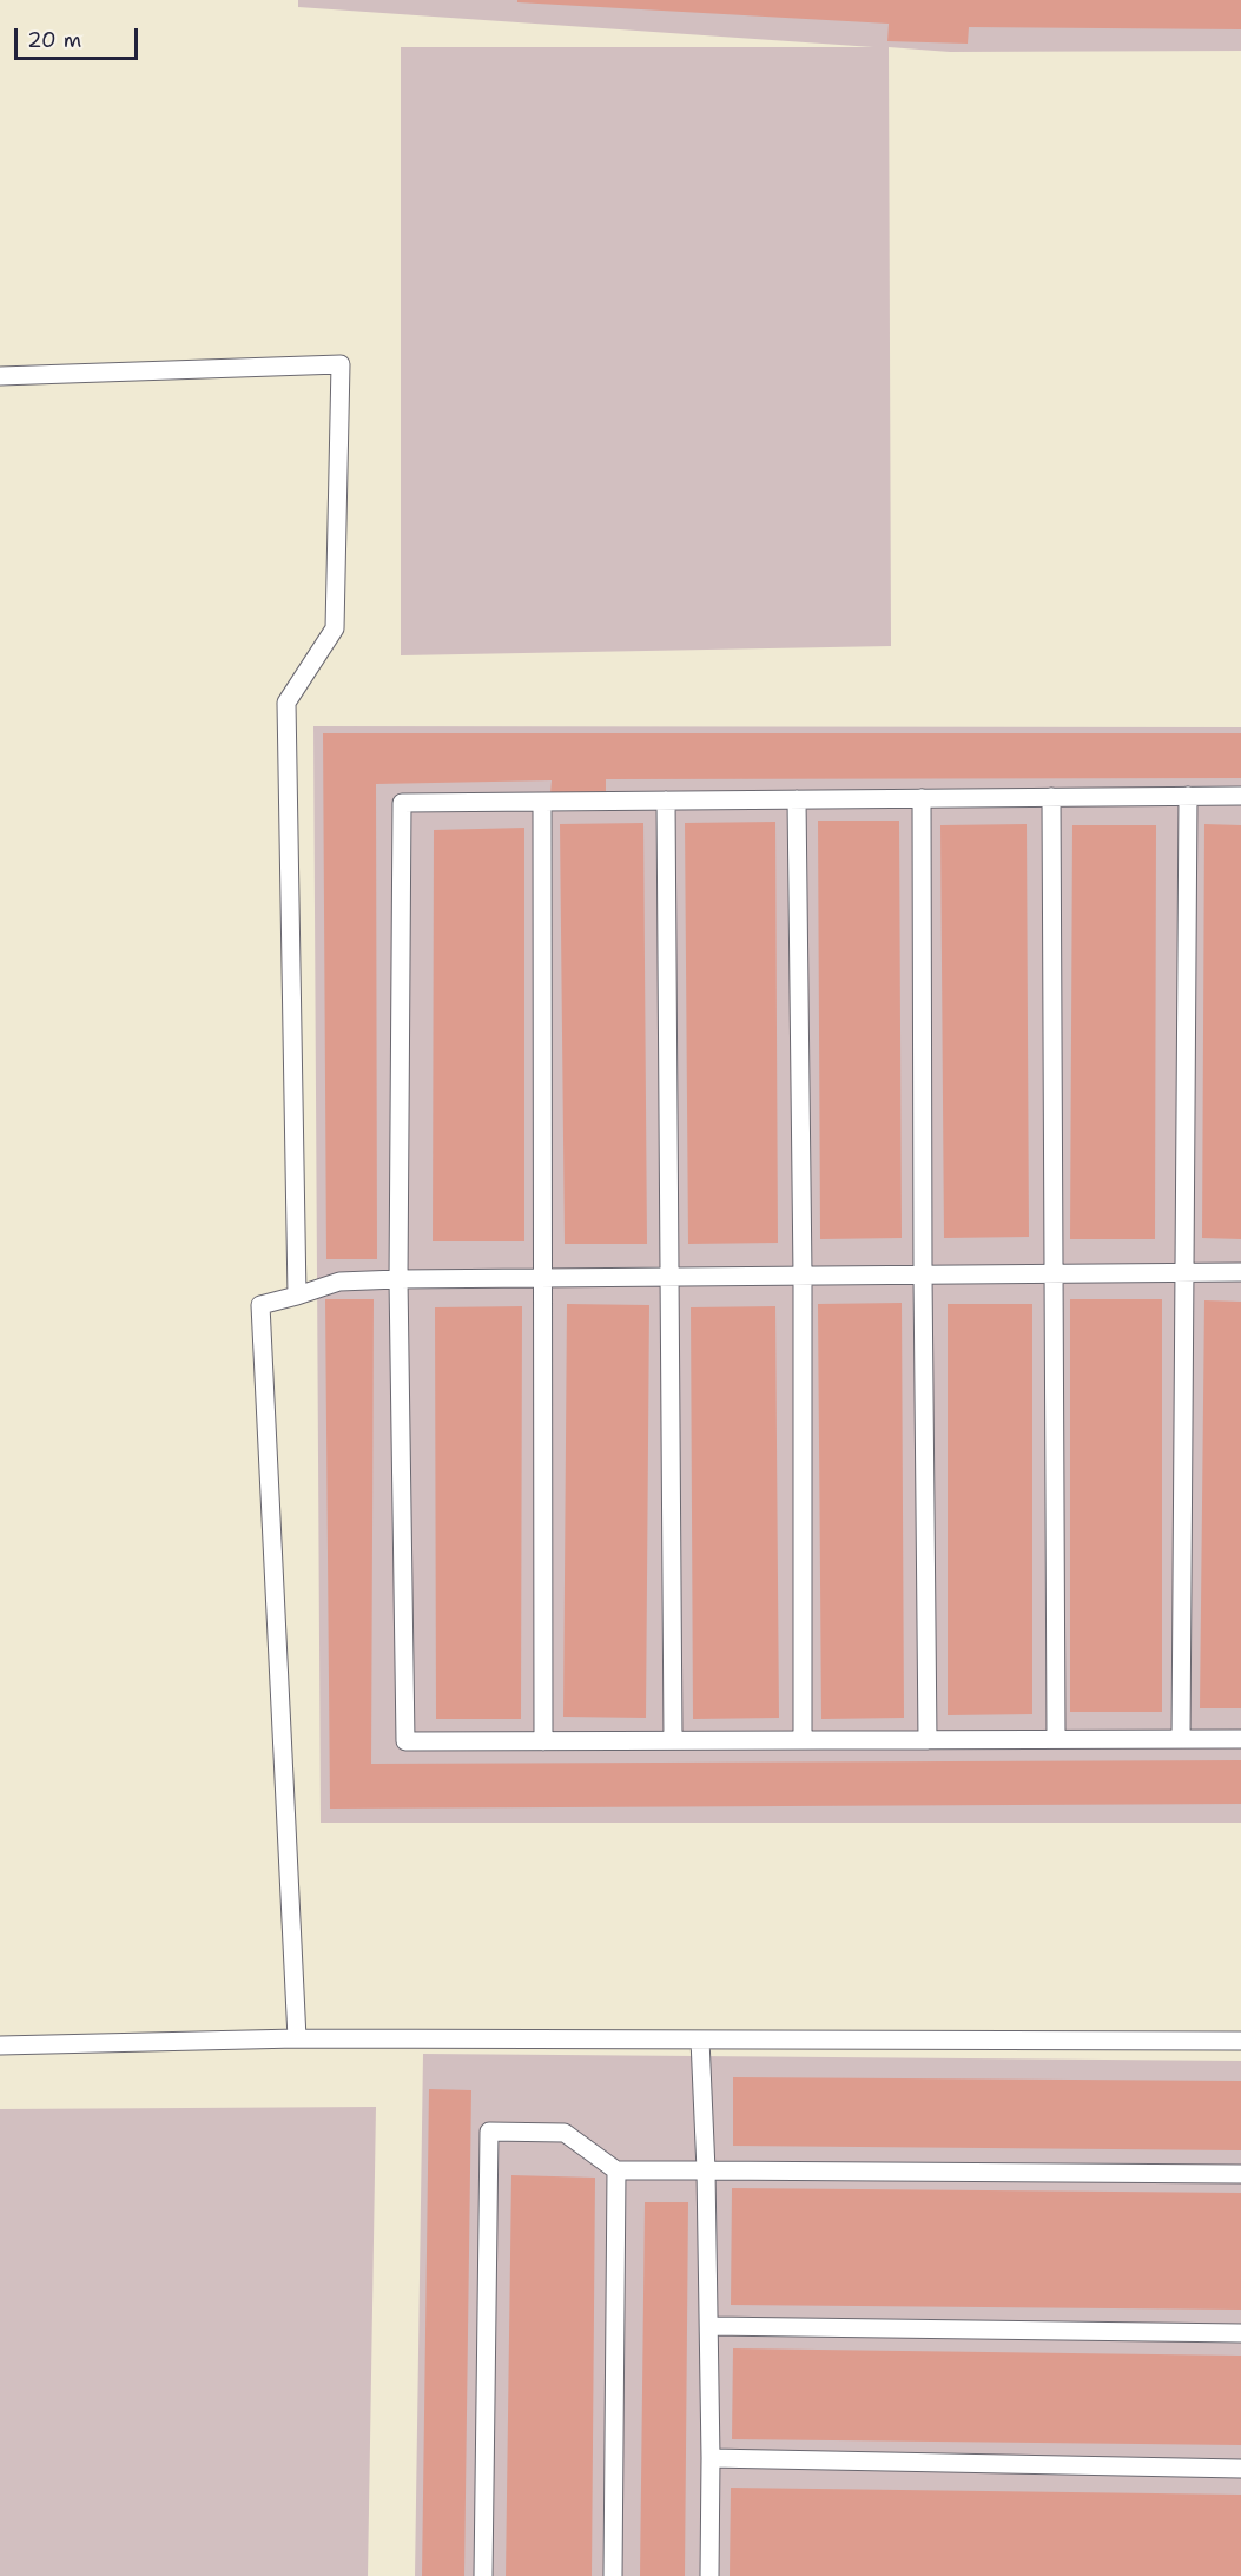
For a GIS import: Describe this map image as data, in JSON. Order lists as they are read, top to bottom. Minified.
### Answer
{"scale_bar":"20 m"}
